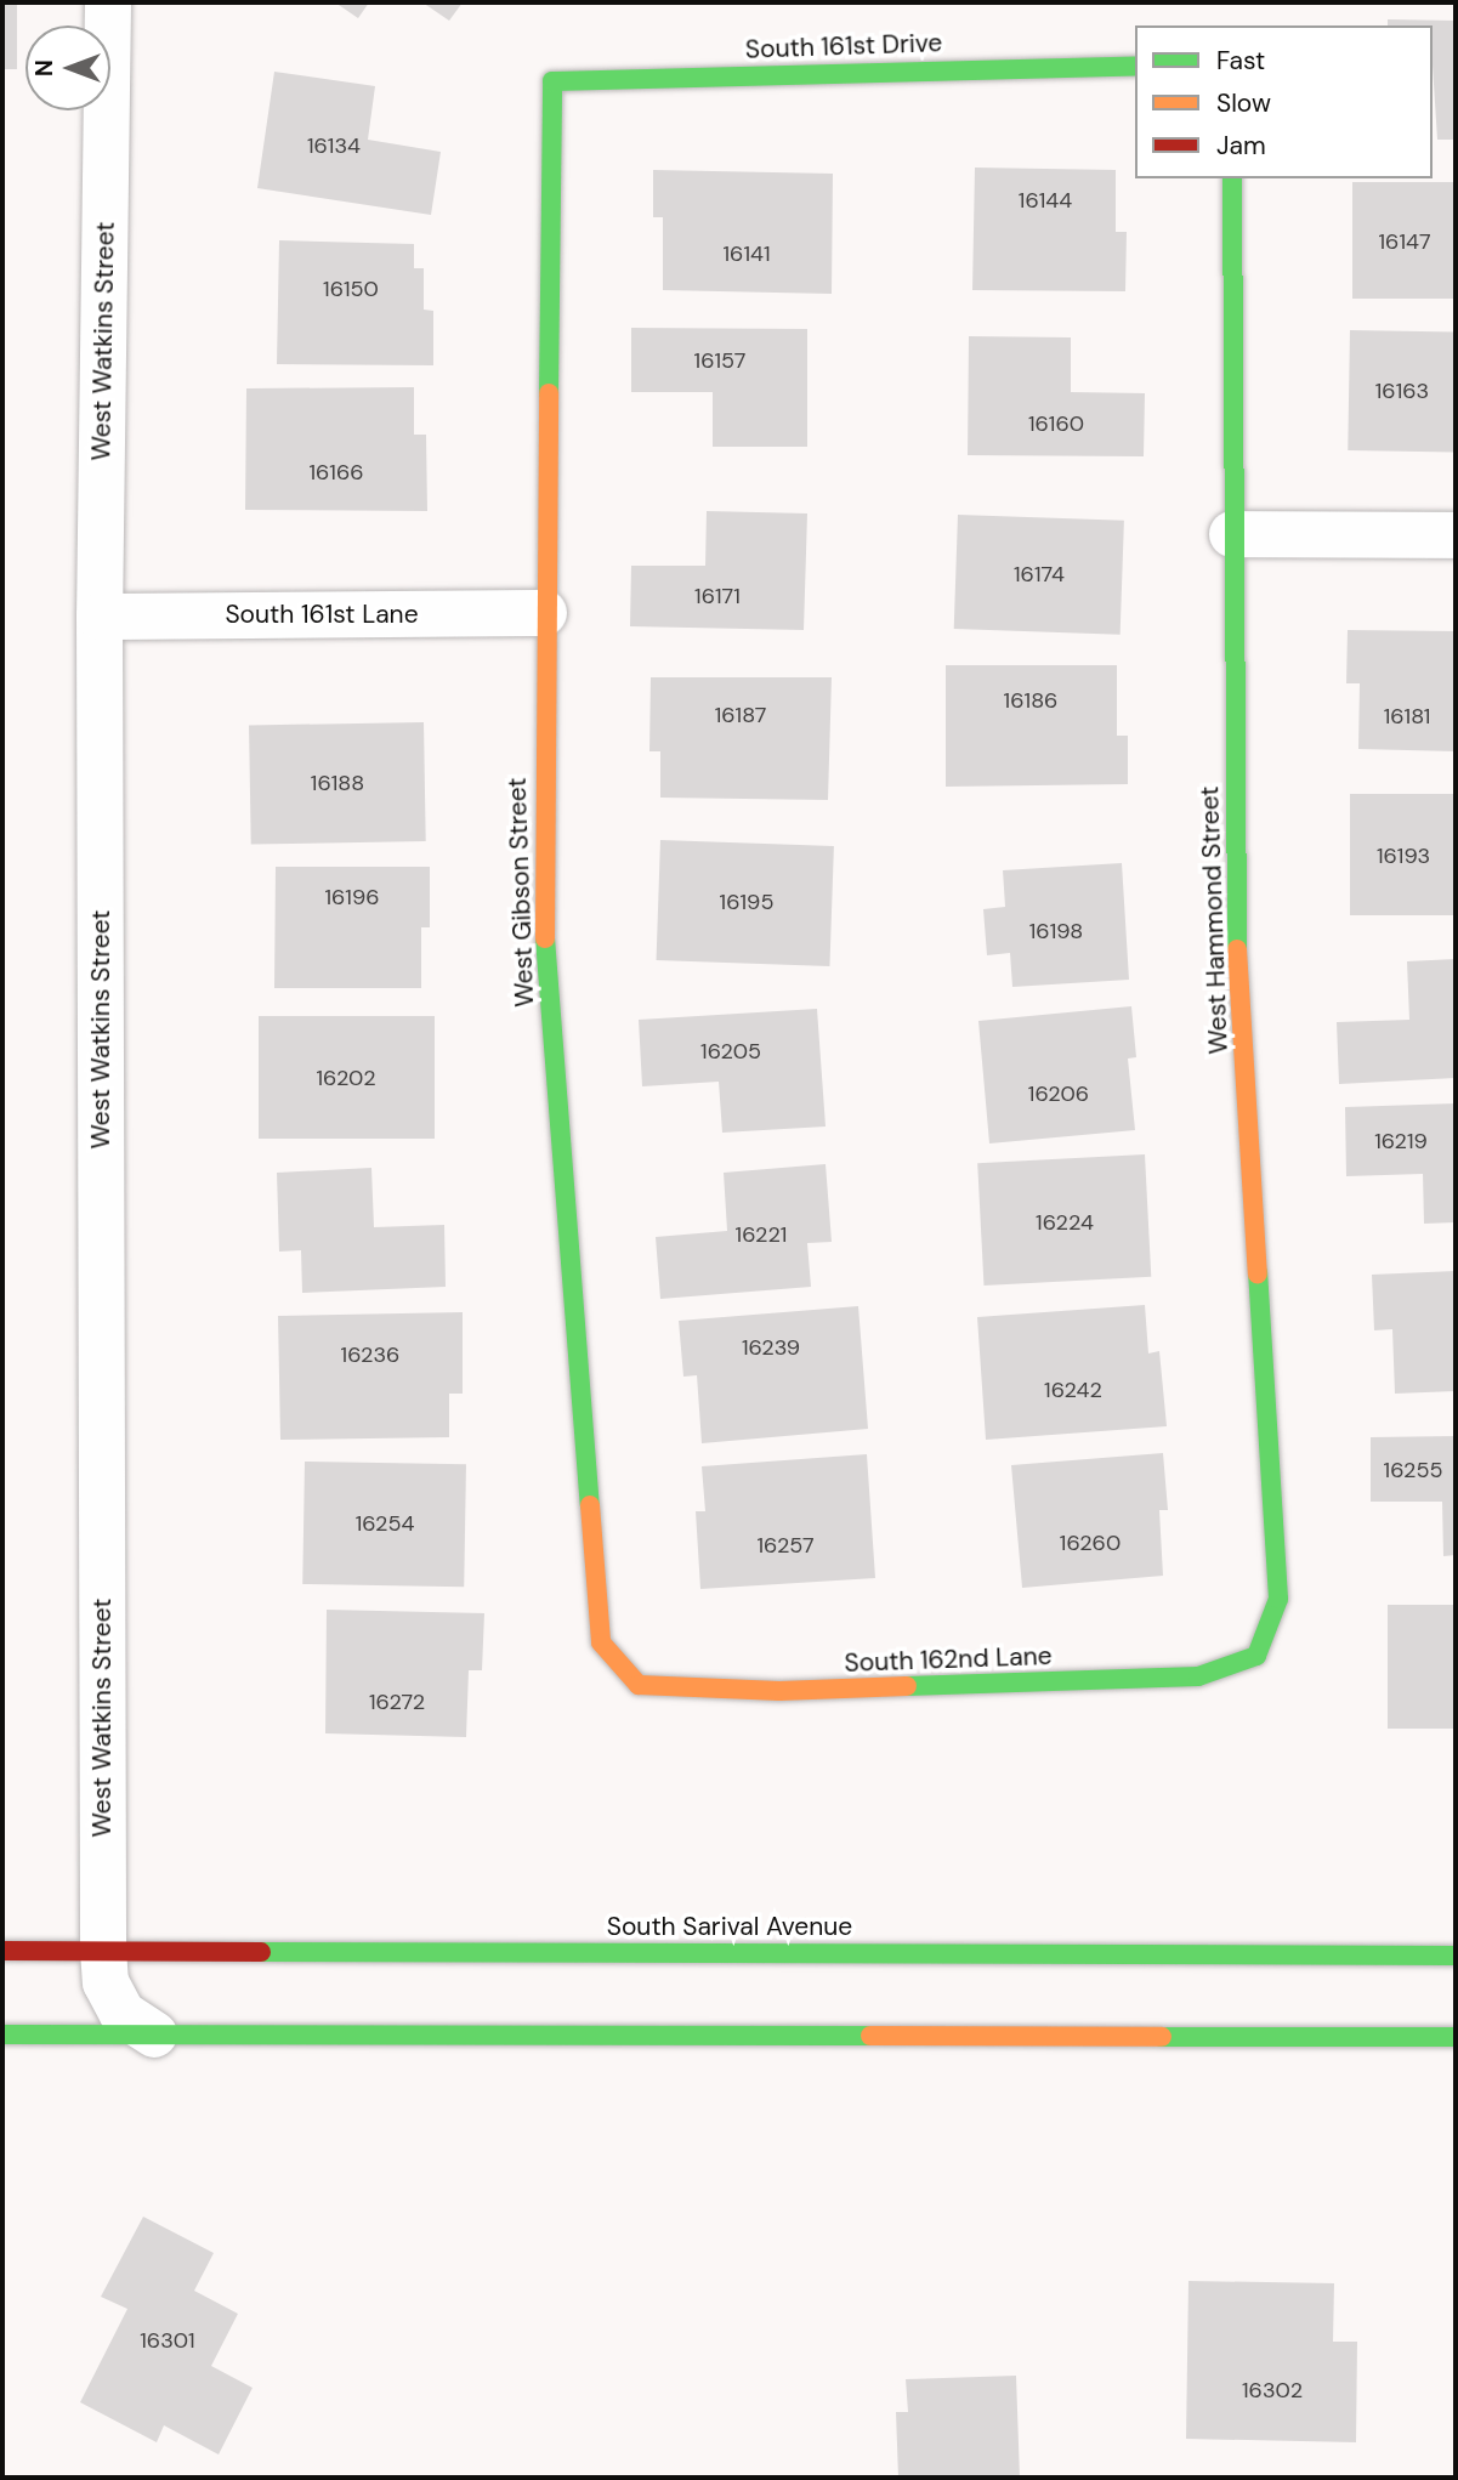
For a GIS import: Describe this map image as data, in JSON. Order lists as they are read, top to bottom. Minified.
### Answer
{"streets":{"street":["South 161st Drive","West Watkins Street","South 161st Lane","West Gibson Street","West Hammond Street","South 162nd Lane","South Sarival Avenue"]},"crossings":[["South 161st Drive","West Gibson Street"],["West Watkins Street","South 161st Lane"],["West Watkins Street","South Sarival Avenue"],["South 161st Lane","West Gibson Street"],["West Gibson Street","South 162nd Lane"],["West Hammond Street","South 162nd Lane"]],"house_numbers":["16134","16144","16147","16141","16150","16157","16163","16160","16166","16174","16171","16186","16187","16181","16188","16193","16196","16195","16198","16205","16202","16206","16219","16224","16221","16239","16236","16242","16255","16254","16260","16257","16272","16301","16302"],"legend":["Fast","Slow","Jam"],"north":"left"}
